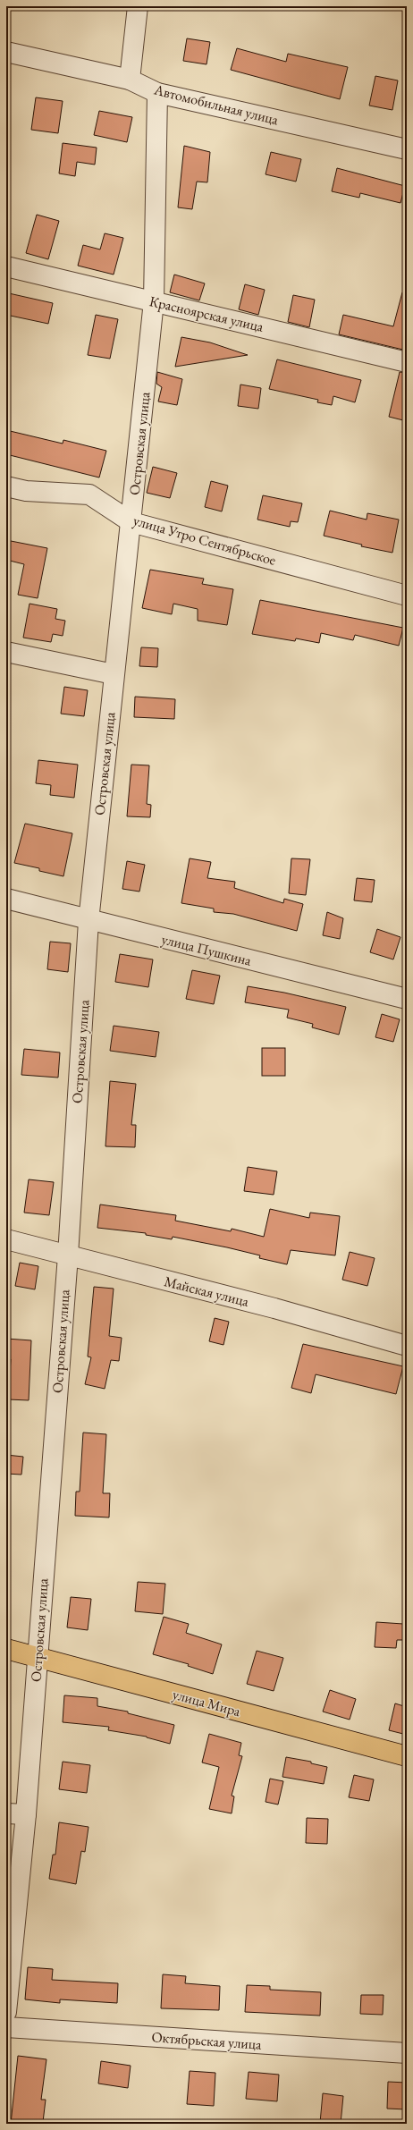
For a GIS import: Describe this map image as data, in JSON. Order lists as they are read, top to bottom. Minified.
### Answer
{"streets":{"main road":["улица Мира"],"street":["Автомобильная улица","Красноярская улица","Островская улица","улица Утро Сентябрьское","улица Пушкина","Майская улица","Октябрьская улица"]},"crossings":[["Автомобильная улица","Островская улица"],["Красноярская улица","Островская улица"],["Островская улица","улица Утро Сентябрьское"],["Островская улица","улица Пушкина"],["Островская улица","Майская улица"],["Островская улица","улица Мира"]]}
